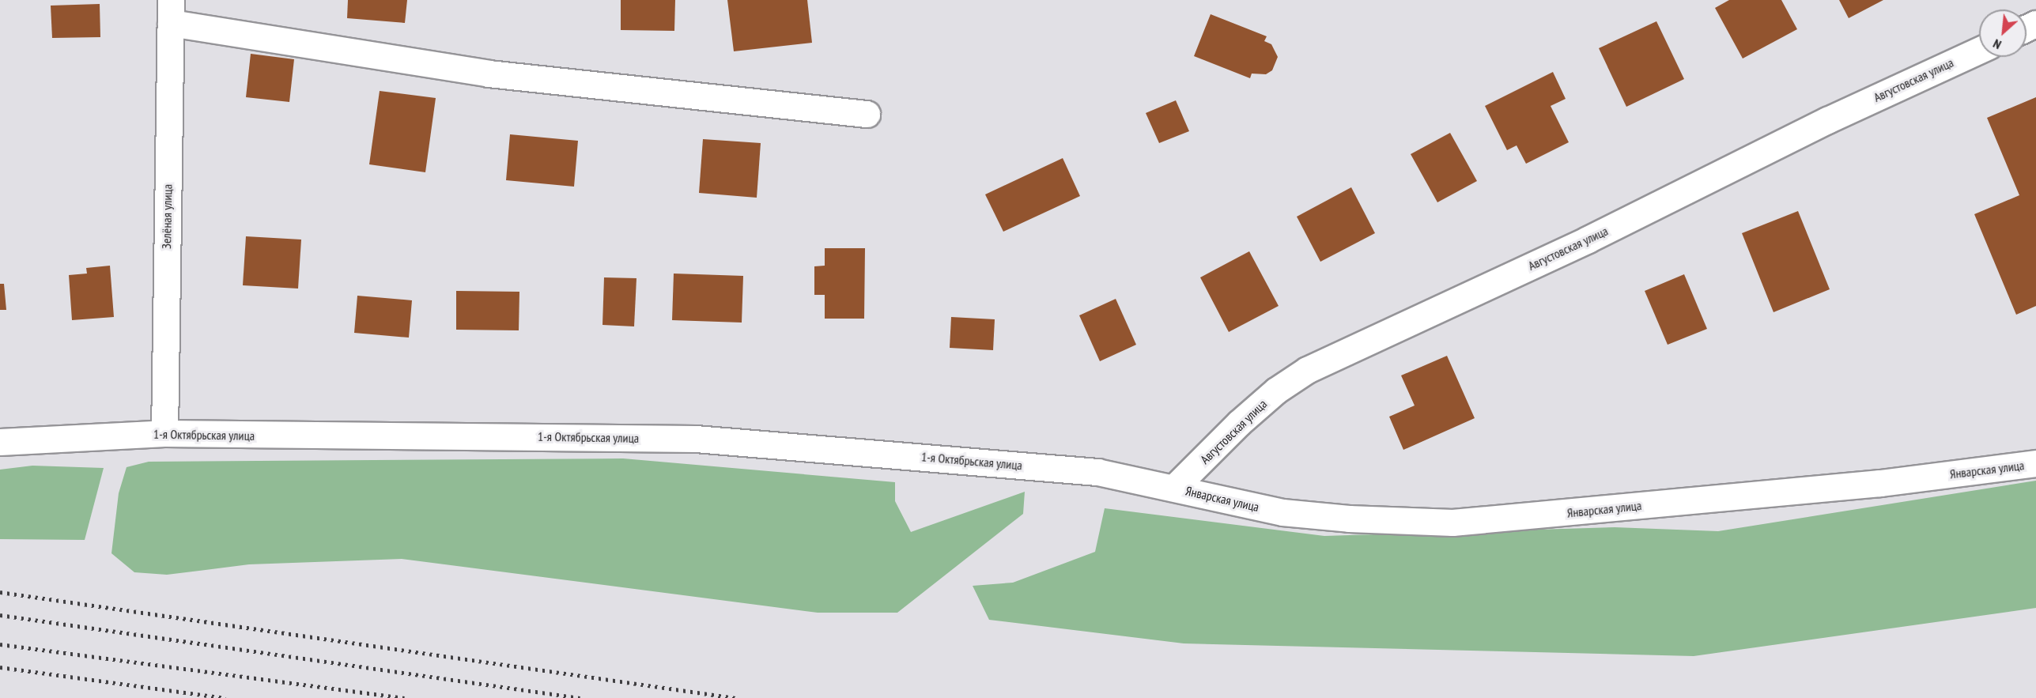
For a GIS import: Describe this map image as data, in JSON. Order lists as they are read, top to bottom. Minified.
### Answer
{"streets":{"street":["Августовская улица","Зелёная улица","1-я Октябрьская улица","Январская улица"]},"crossings":[["Августовская улица","1-я Октябрьская улица"],["Августовская улица","Январская улица"],["Зелёная улица","1-я Октябрьская улица"],["1-я Октябрьская улица","Январская улица"]],"north":"bottom left"}
